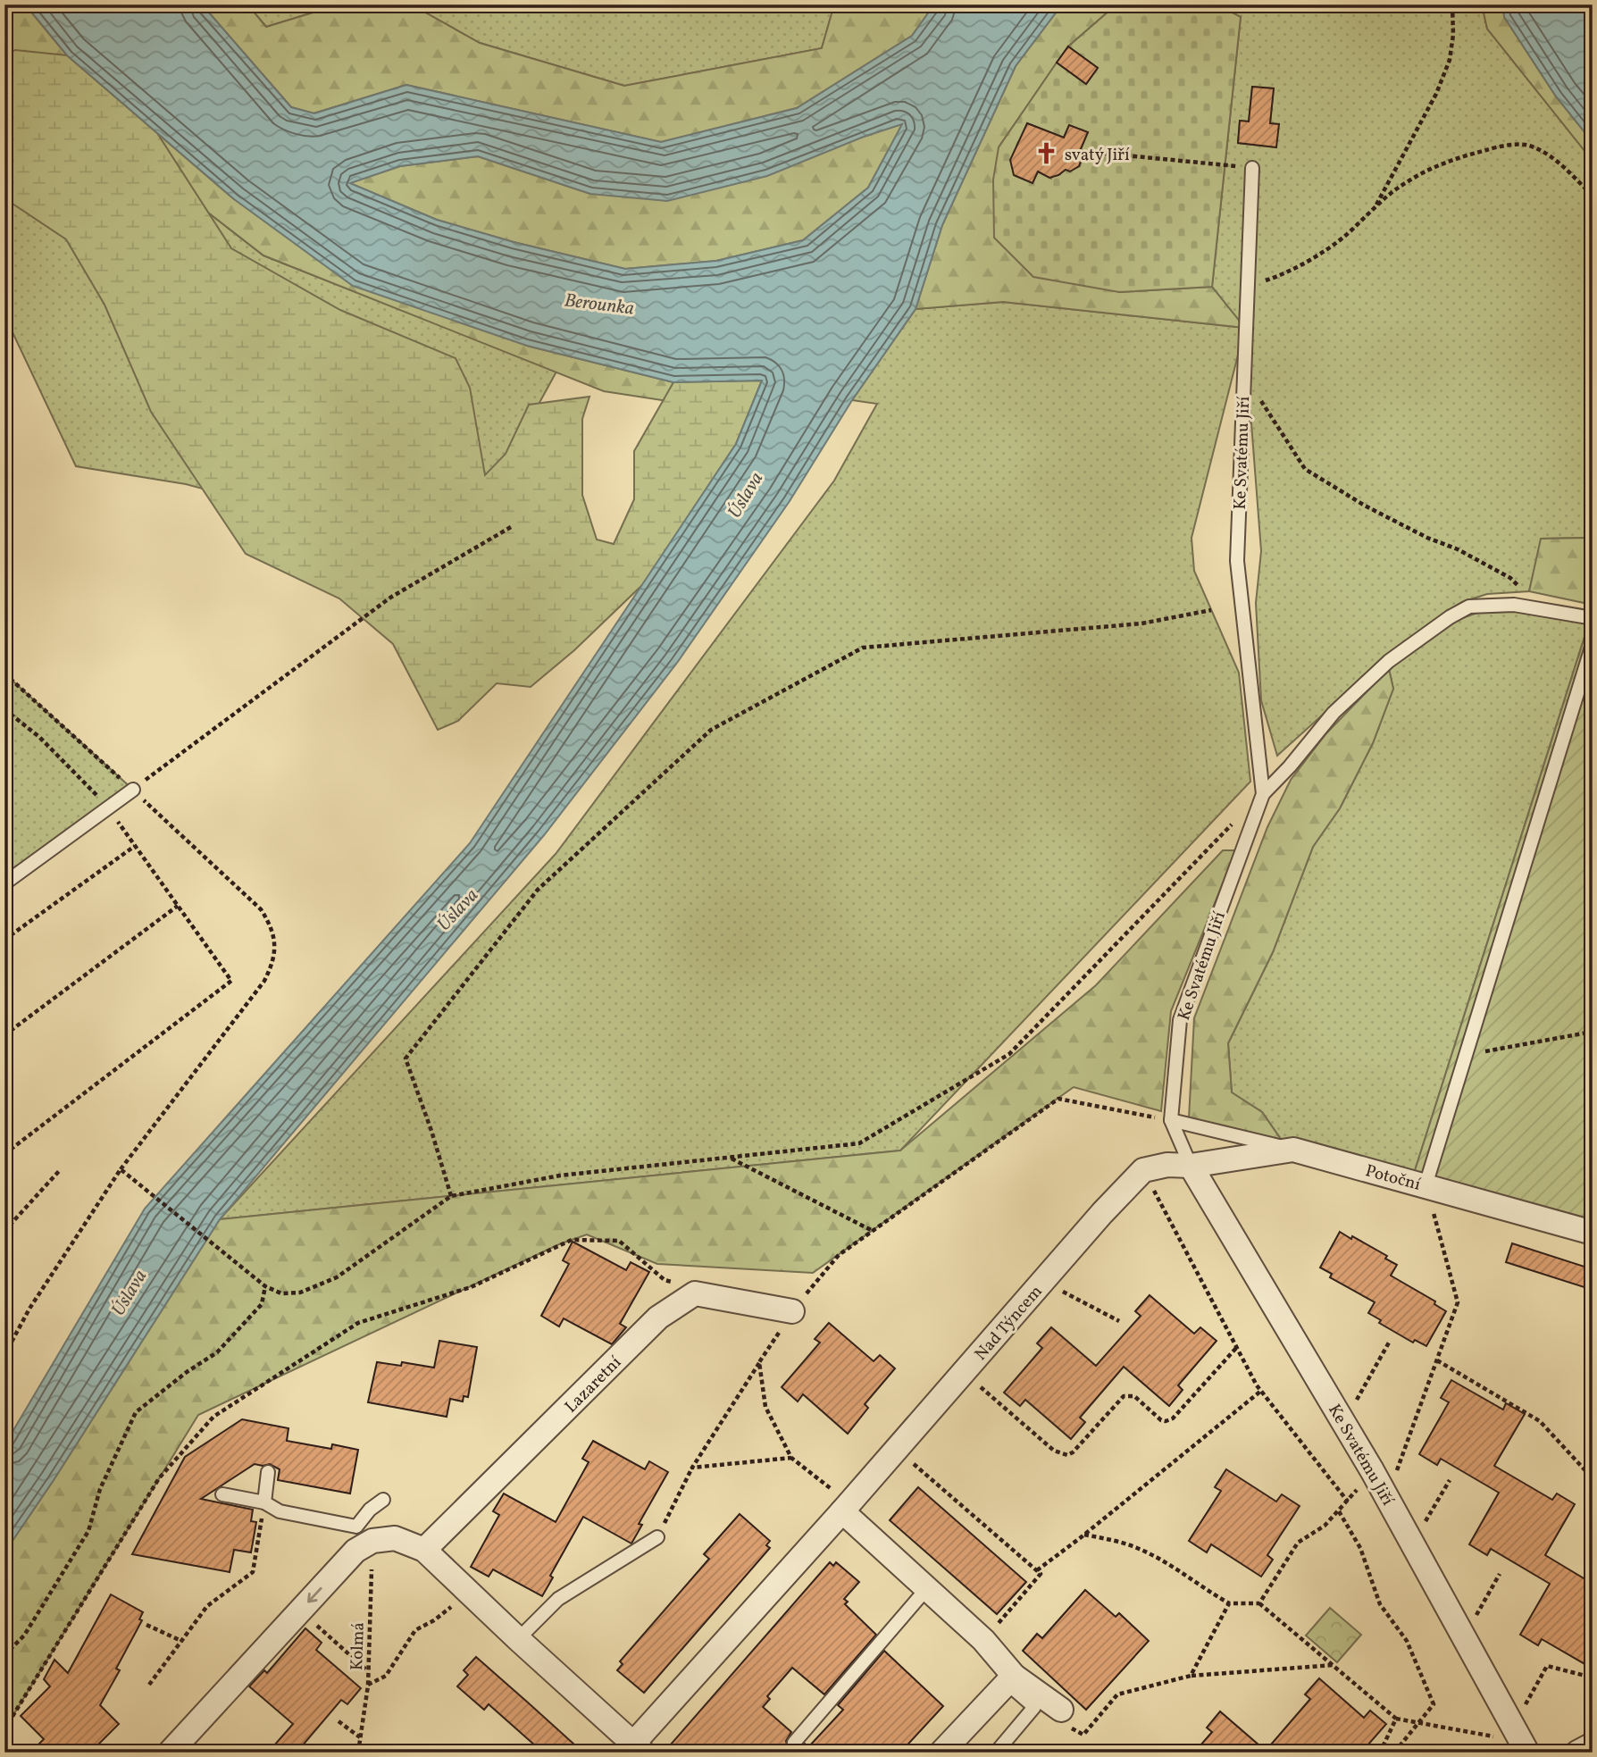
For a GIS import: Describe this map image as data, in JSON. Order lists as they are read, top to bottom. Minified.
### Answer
{"streets":{"street":["Ke Svatému Jiří","Potoční","Nad Týncem","Lazaretní"],"path":["Kolmá"]},"crossings":[["Ke Svatému Jiří","Potoční"]],"water":["Berounka","Úslava"],"places":{"church":["svatý Jiří"]}}
